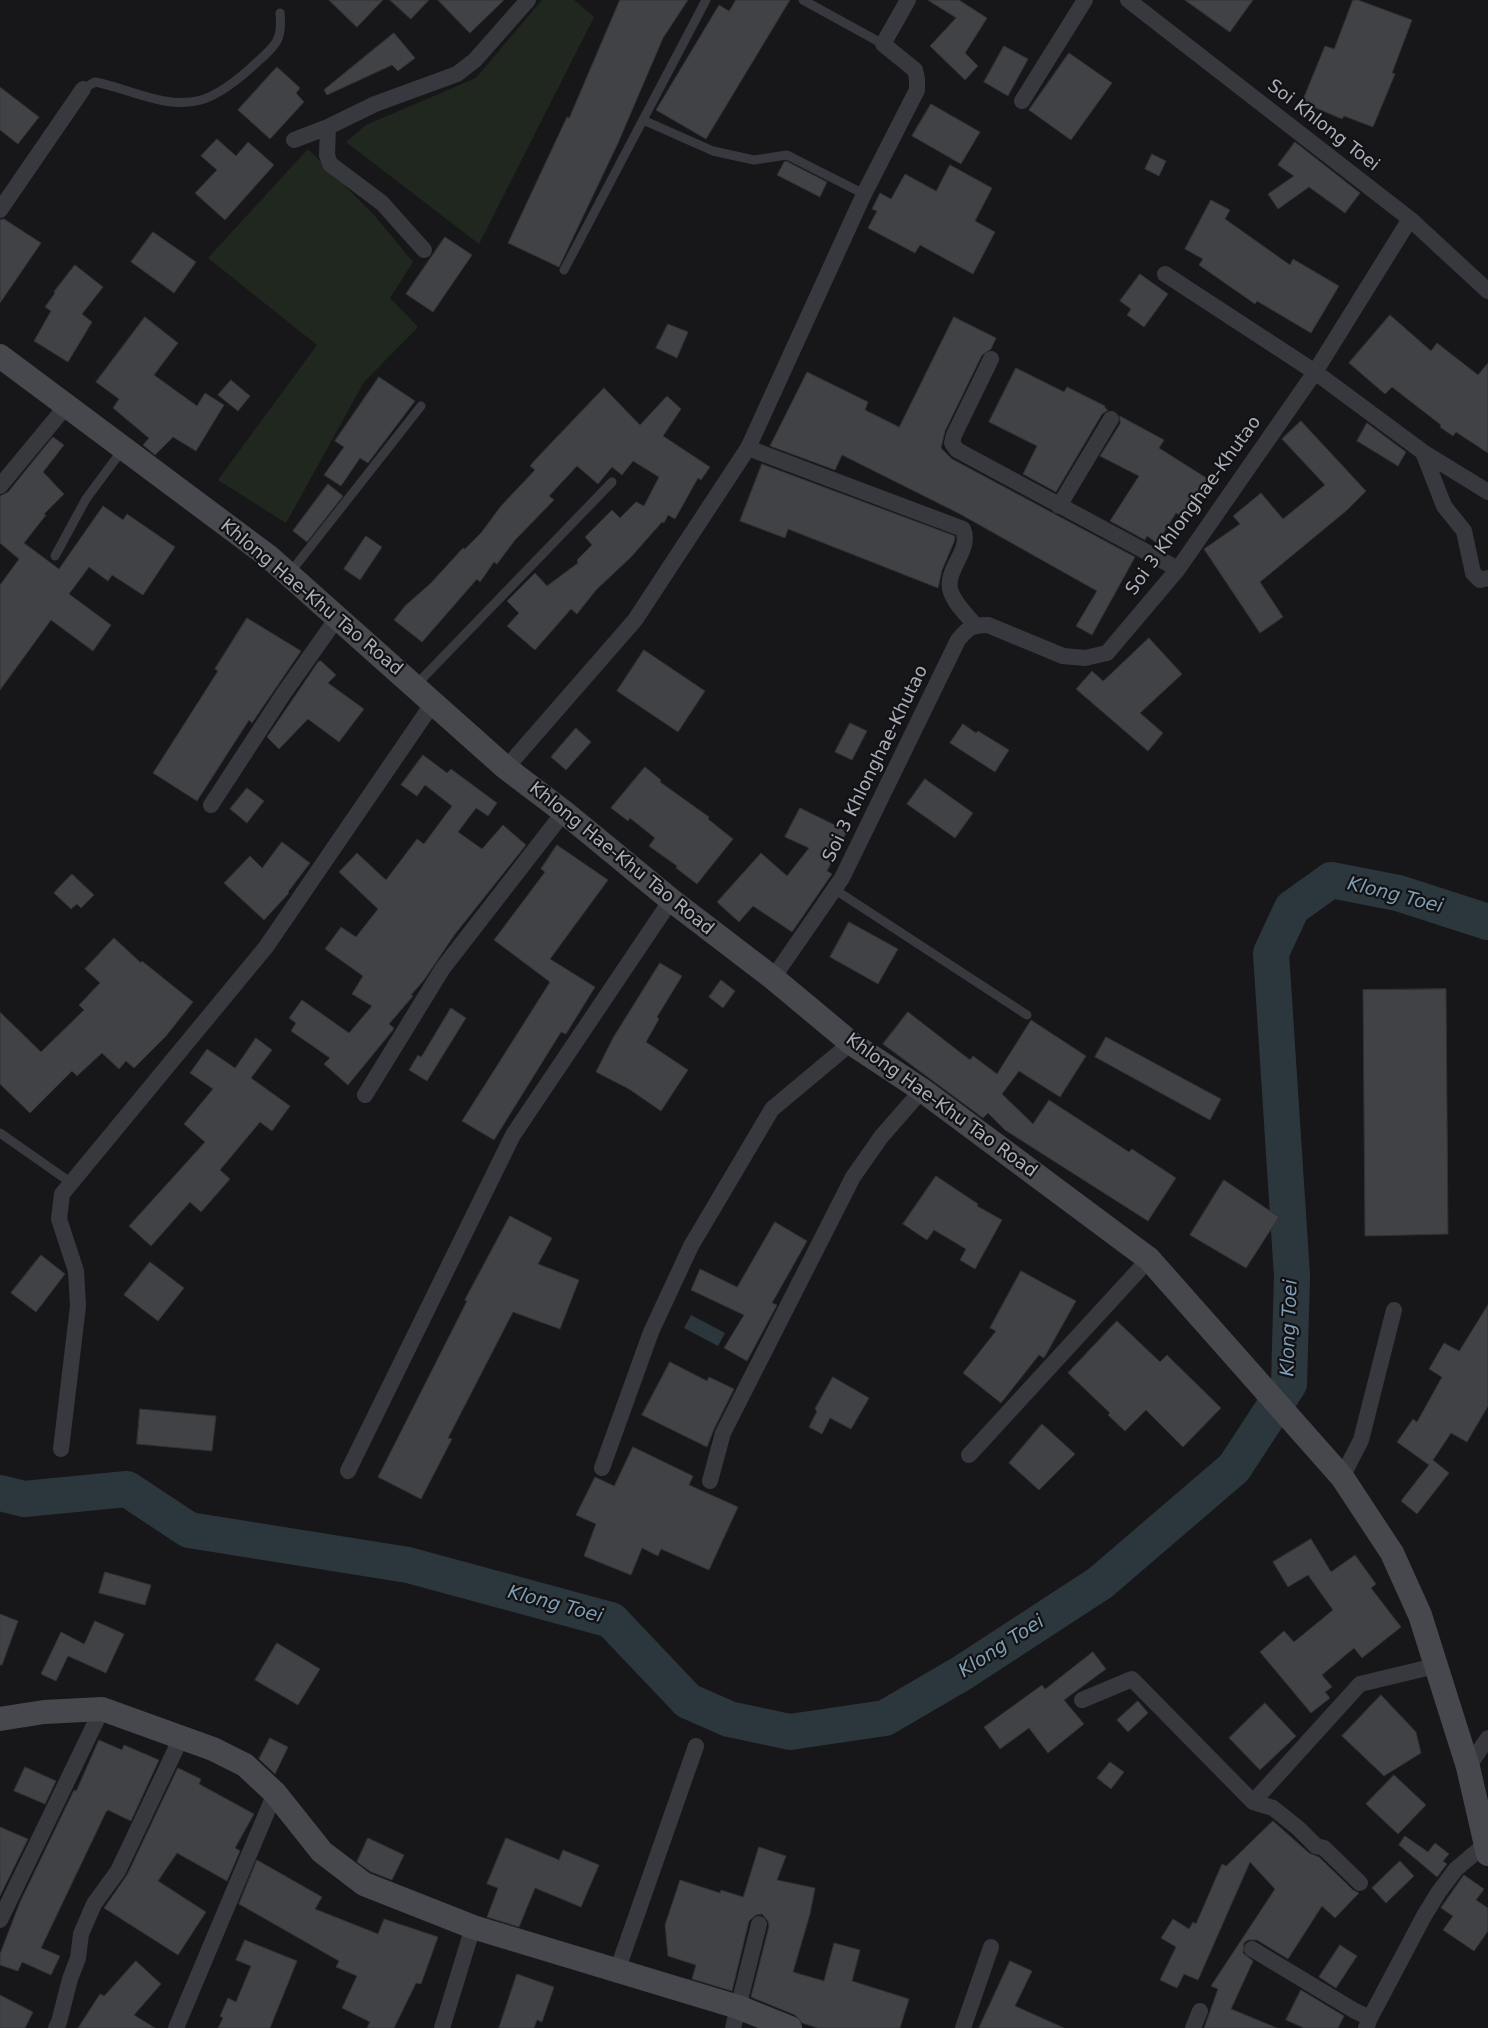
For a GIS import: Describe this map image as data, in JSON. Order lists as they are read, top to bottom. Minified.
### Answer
{"streets":{"street":["Soi Khlong Toei","Soi 3 Khlonghae-Khutao","Khlong Hae-Khu Tao Road"]},"crossings":[["Soi Khlong Toei","Soi 3 Khlonghae-Khutao"],["Soi 3 Khlonghae-Khutao","Khlong Hae-Khu Tao Road"]],"water":["Klong Toei"]}
